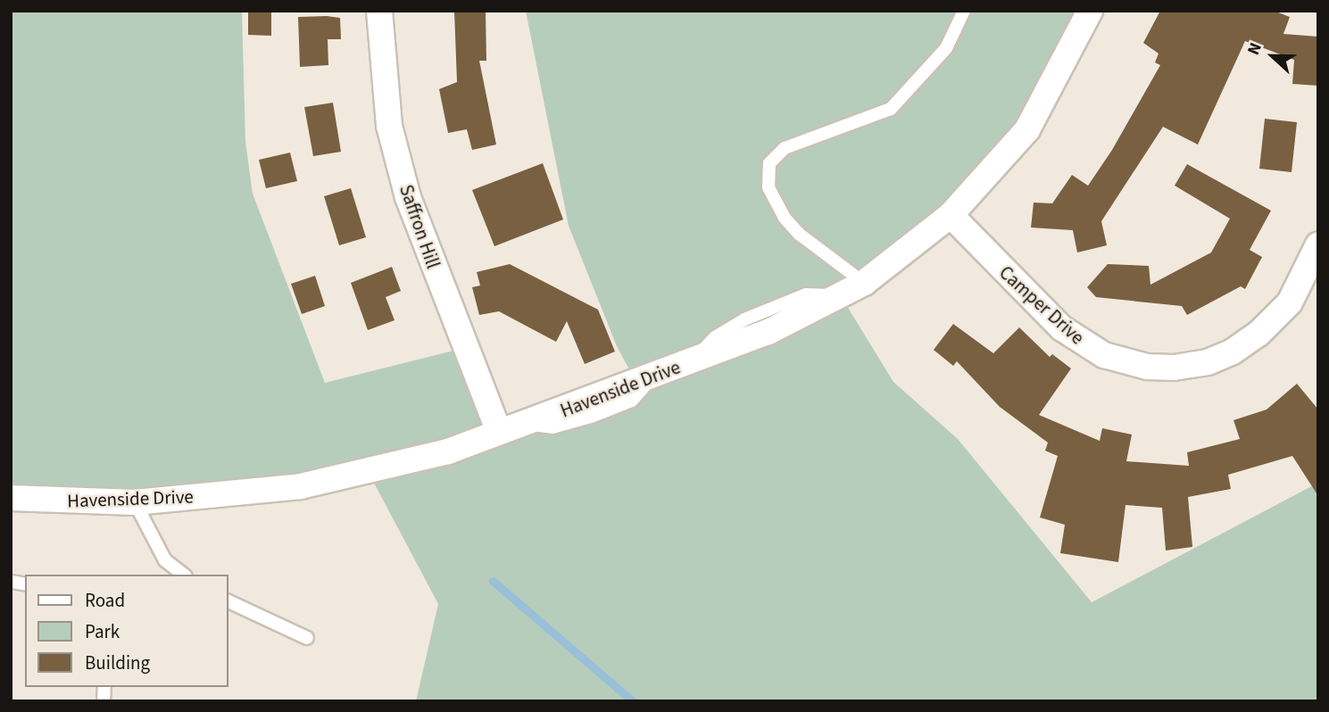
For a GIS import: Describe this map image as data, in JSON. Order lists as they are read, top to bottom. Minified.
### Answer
{"streets":{"street":["Saffron Hill","Camper Drive","Havenside Drive"]},"crossings":[["Saffron Hill","Havenside Drive"],["Camper Drive","Havenside Drive"]],"legend":["Road","Park","Building"],"north":"left"}
